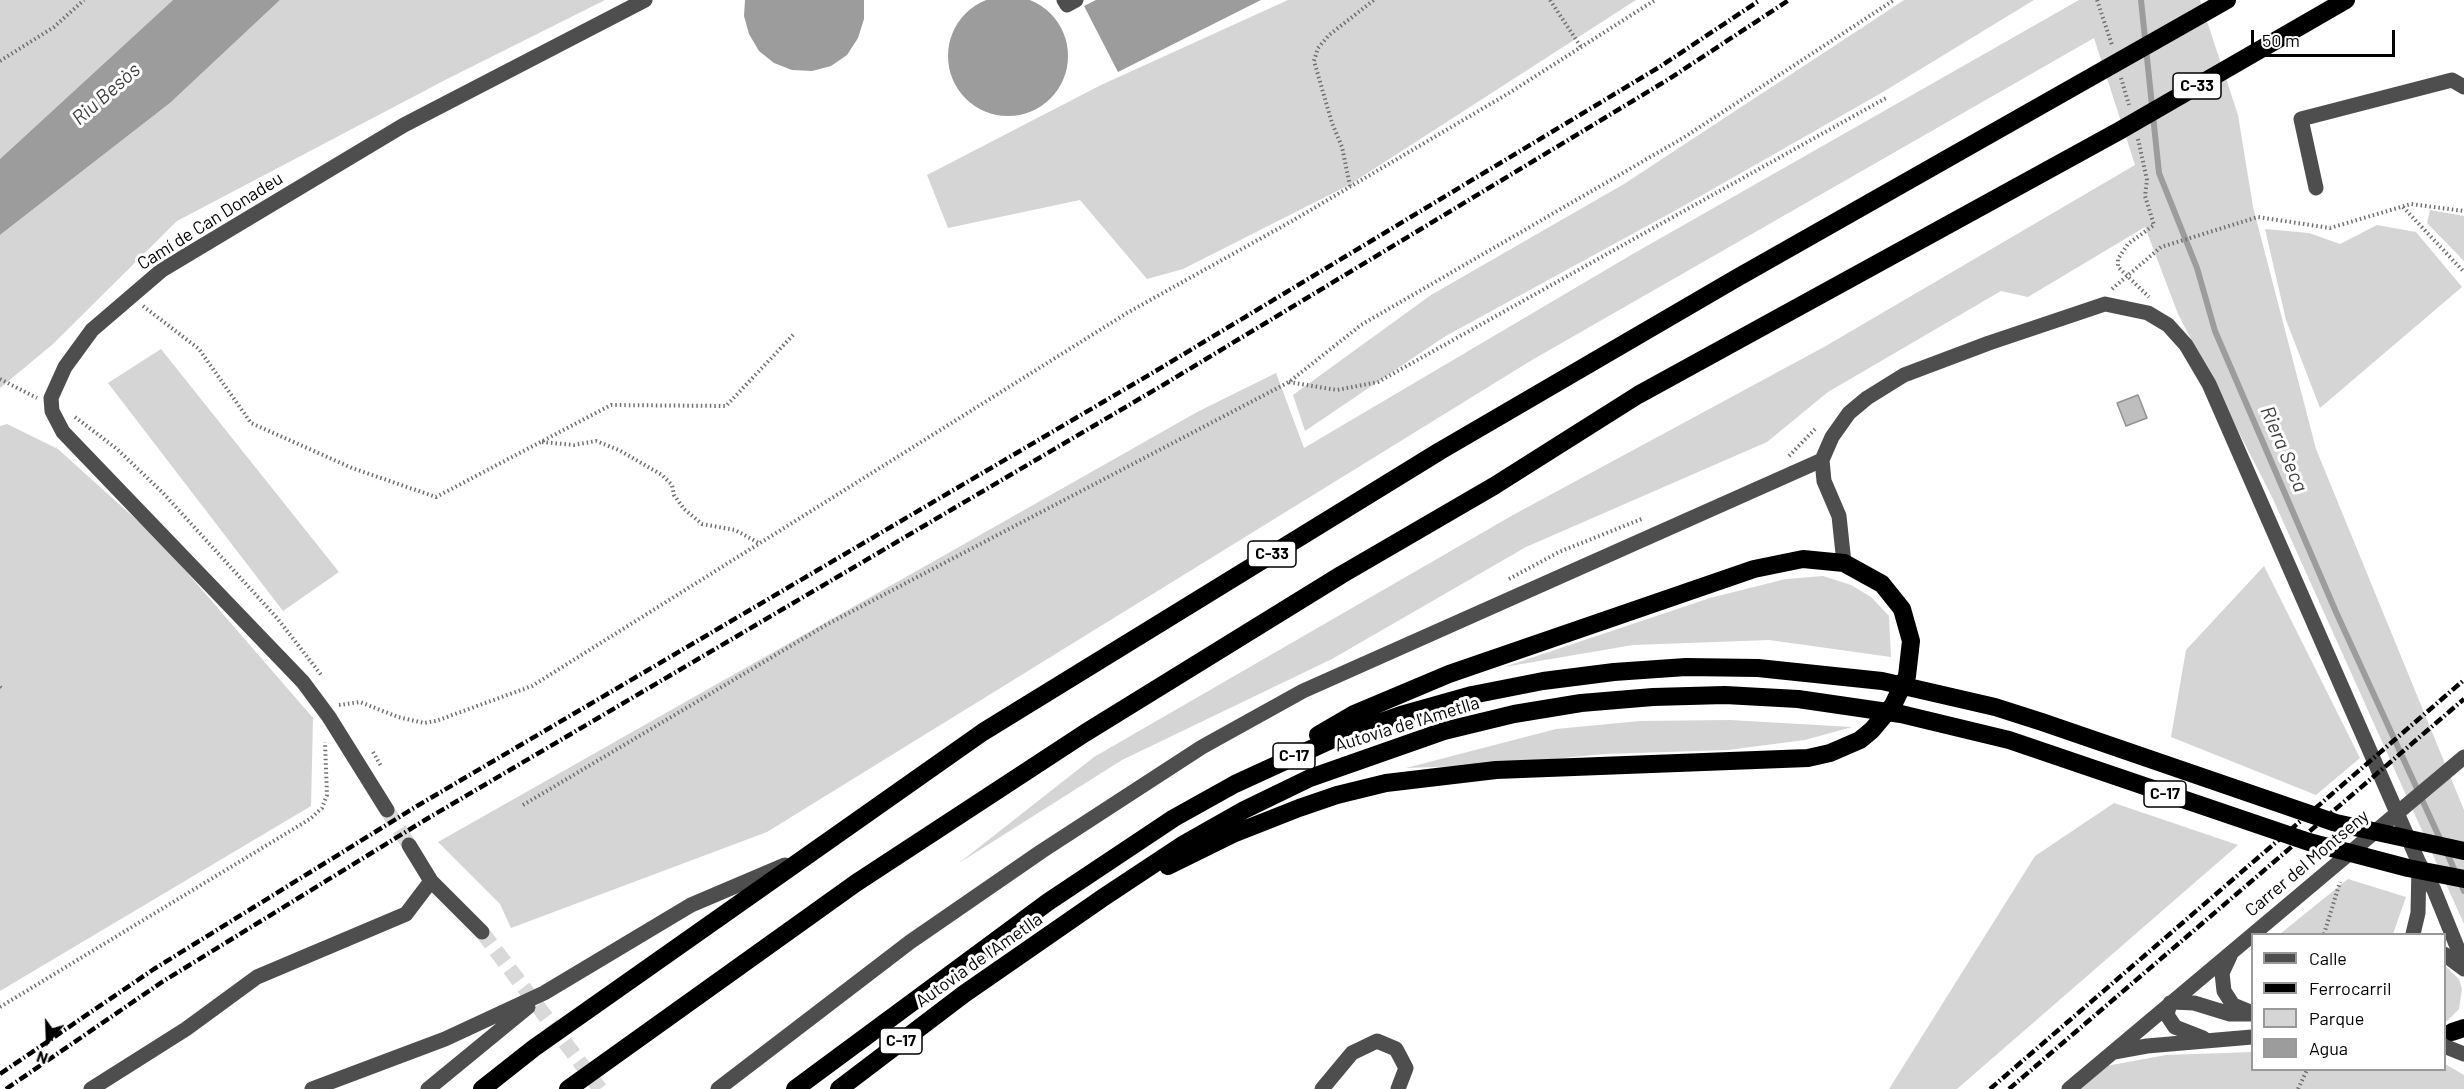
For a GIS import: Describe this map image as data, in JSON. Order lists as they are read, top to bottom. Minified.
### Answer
{"streets":{"highway":["C-33","Autovia de l'Ametlla","C-17"],"street":["Camí de Can Donadeu","Carrer del Montseny"]},"water":["Riu Besòs","Riera Seca"],"legend":["Calle","Ferrocarril","Parque","Agua"],"scale_bar":"50 m","north":"bottom"}
